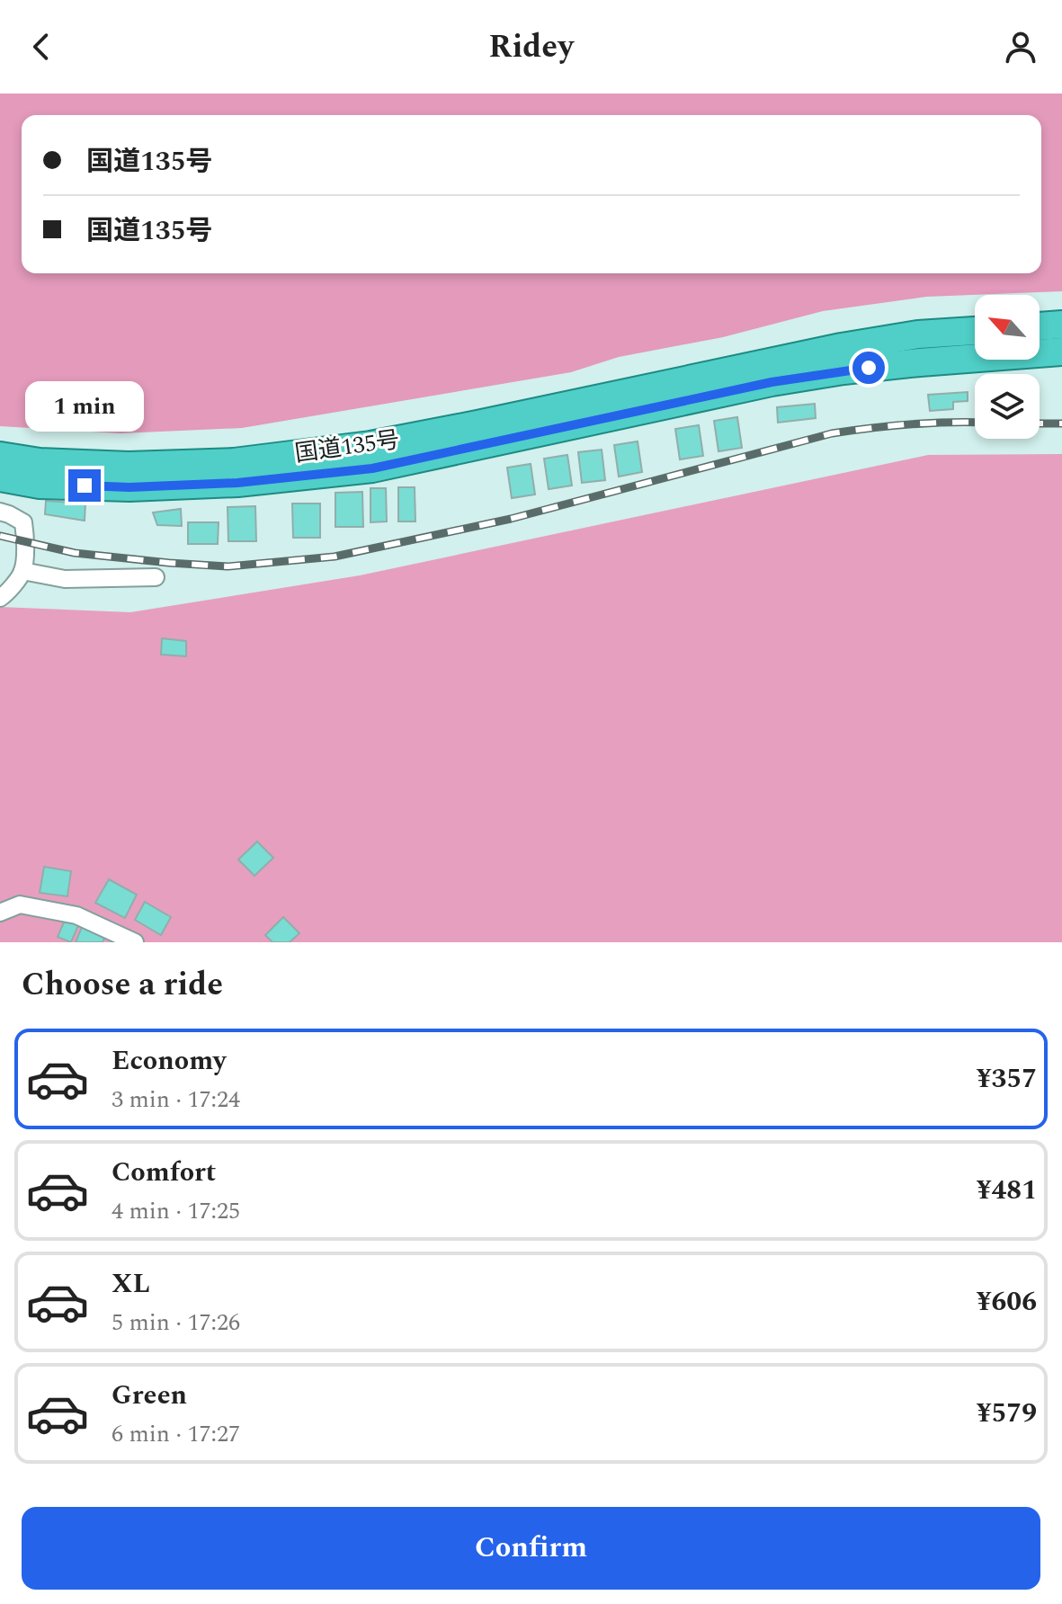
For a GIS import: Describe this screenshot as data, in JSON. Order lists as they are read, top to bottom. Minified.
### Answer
{"streets":{"highway":["国道135号"]},"north":"top left","page":{"header":"Ridey","banner":["国道135号","国道135号"],"bubble":"1 min","heading":"Choose a ride","list":[{"name":"Economy","note":"3 min · 17:24","value":"¥357"},{"name":"Comfort","note":"4 min · 17:25","value":"¥481"},{"name":"XL","note":"5 min · 17:26","value":"¥606"},{"name":"Green","note":"6 min · 17:27","value":"¥579"}],"buttons":"Confirm"}}
